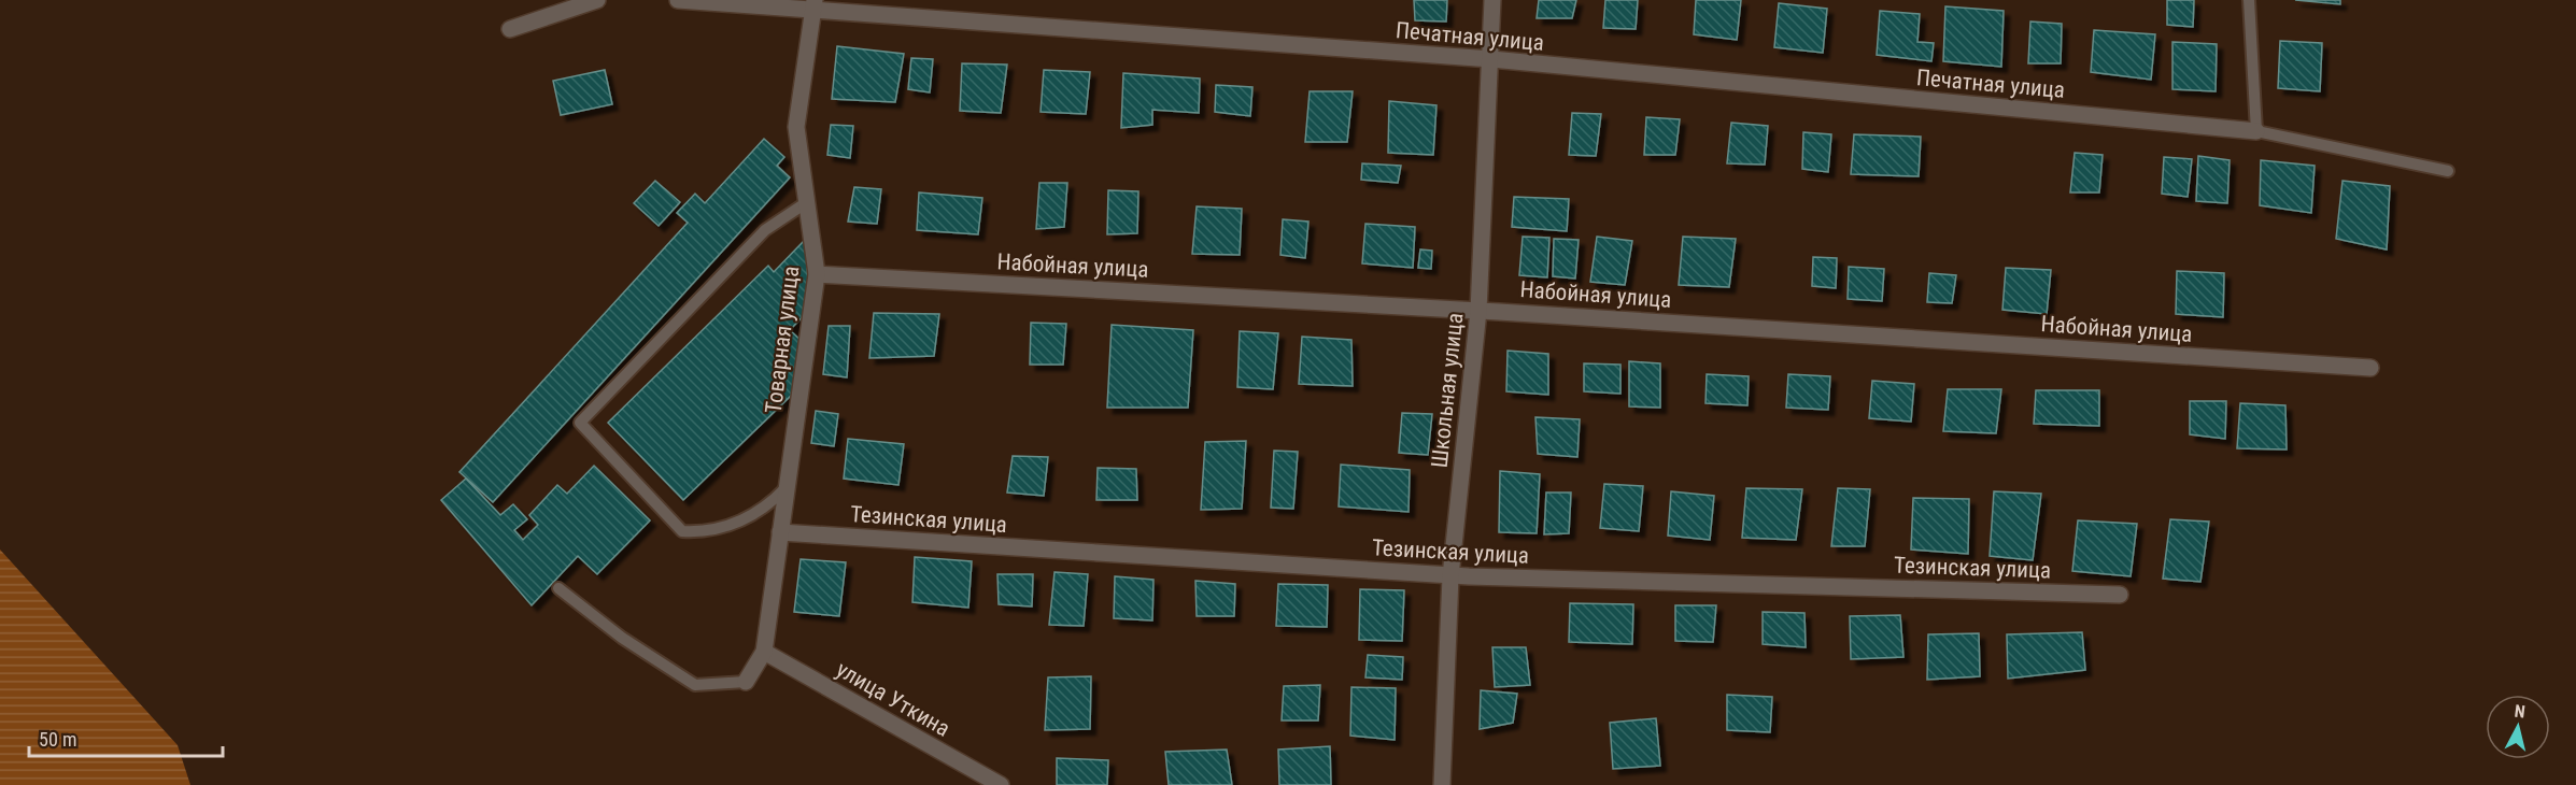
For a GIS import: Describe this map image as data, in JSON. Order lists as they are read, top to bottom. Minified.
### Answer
{"streets":{"street":["Печатная улица","Набойная улица","Товарная улица","Школьная улица","Тезинская улица","улица Уткина"]},"crossings":[["Печатная улица","Товарная улица"],["Печатная улица","Школьная улица"],["Набойная улица","Товарная улица"],["Набойная улица","Школьная улица"],["Товарная улица","Тезинская улица"],["Товарная улица","улица Уткина"],["Школьная улица","Тезинская улица"]],"scale_bar":"50 m","north":"top"}
